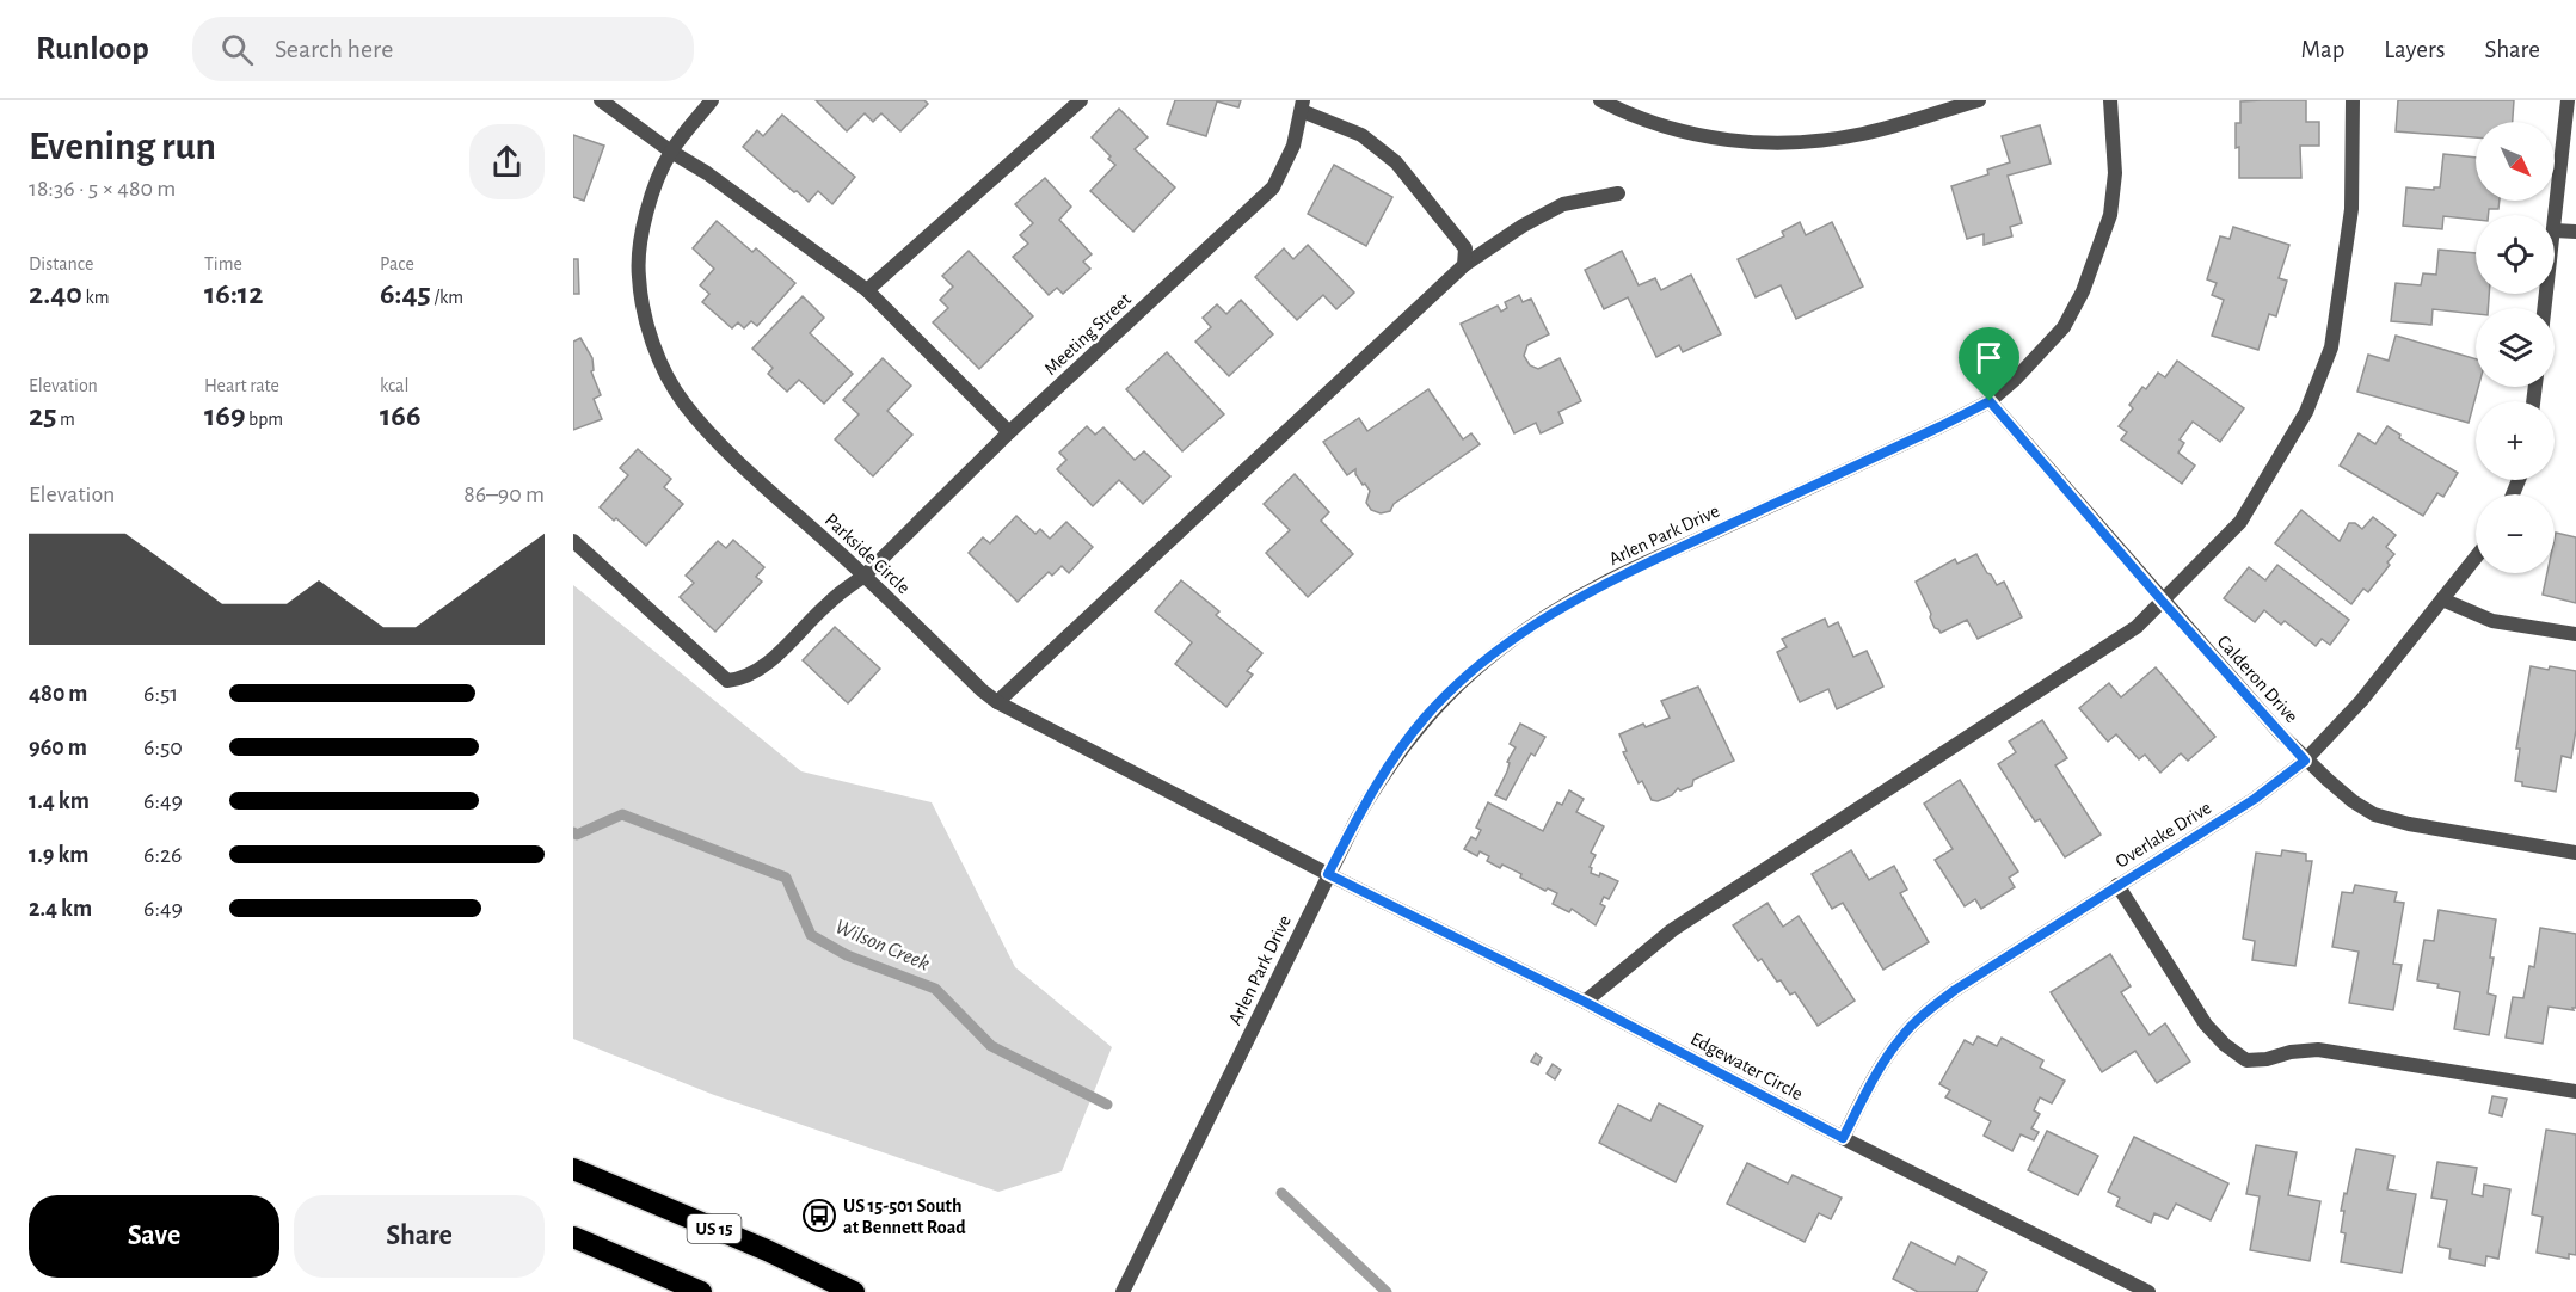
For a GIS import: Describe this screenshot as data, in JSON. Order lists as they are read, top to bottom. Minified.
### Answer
{"streets":{"highway":["US 15"],"street":["Meeting Street","Arlen Park Drive","Parkside Circle","Calderon Drive","Overlake Drive","Edgewater Circle"]},"crossings":[["Meeting Street","Parkside Circle"],["Arlen Park Drive","Parkside Circle"],["Arlen Park Drive","Calderon Drive"],["Arlen Park Drive","Edgewater Circle"],["Parkside Circle","Edgewater Circle"],["Calderon Drive","Overlake Drive"],["Overlake Drive","Edgewater Circle"]],"water":["Wilson Creek"],"places":{"bus stop":["US 15-501 South at Bennett Road"]},"north":"bottom right","page":{"header":"Runloop","search":"Search here","nav":["Map","Layers","Share"],"heading":["Evening run","18:36 · 5 × 480 m"],"map_buttons":["+","−"],"stats":[["Distance","2.40 km"],["Time","16:12"],["Pace","6:45 /km"],["Elevation","25 m"],["Heart rate","169 bpm"],["kcal","166"]],"chart":["Elevation","86–90 m"],"list":[{"name":"480 m","note":"6:51"},{"name":"960 m","note":"6:50"},{"name":"1.4 km","note":"6:49"},{"name":"1.9 km","note":"6:26"},{"name":"2.4 km","note":"6:49"}],"buttons":["Save","Share"]}}
